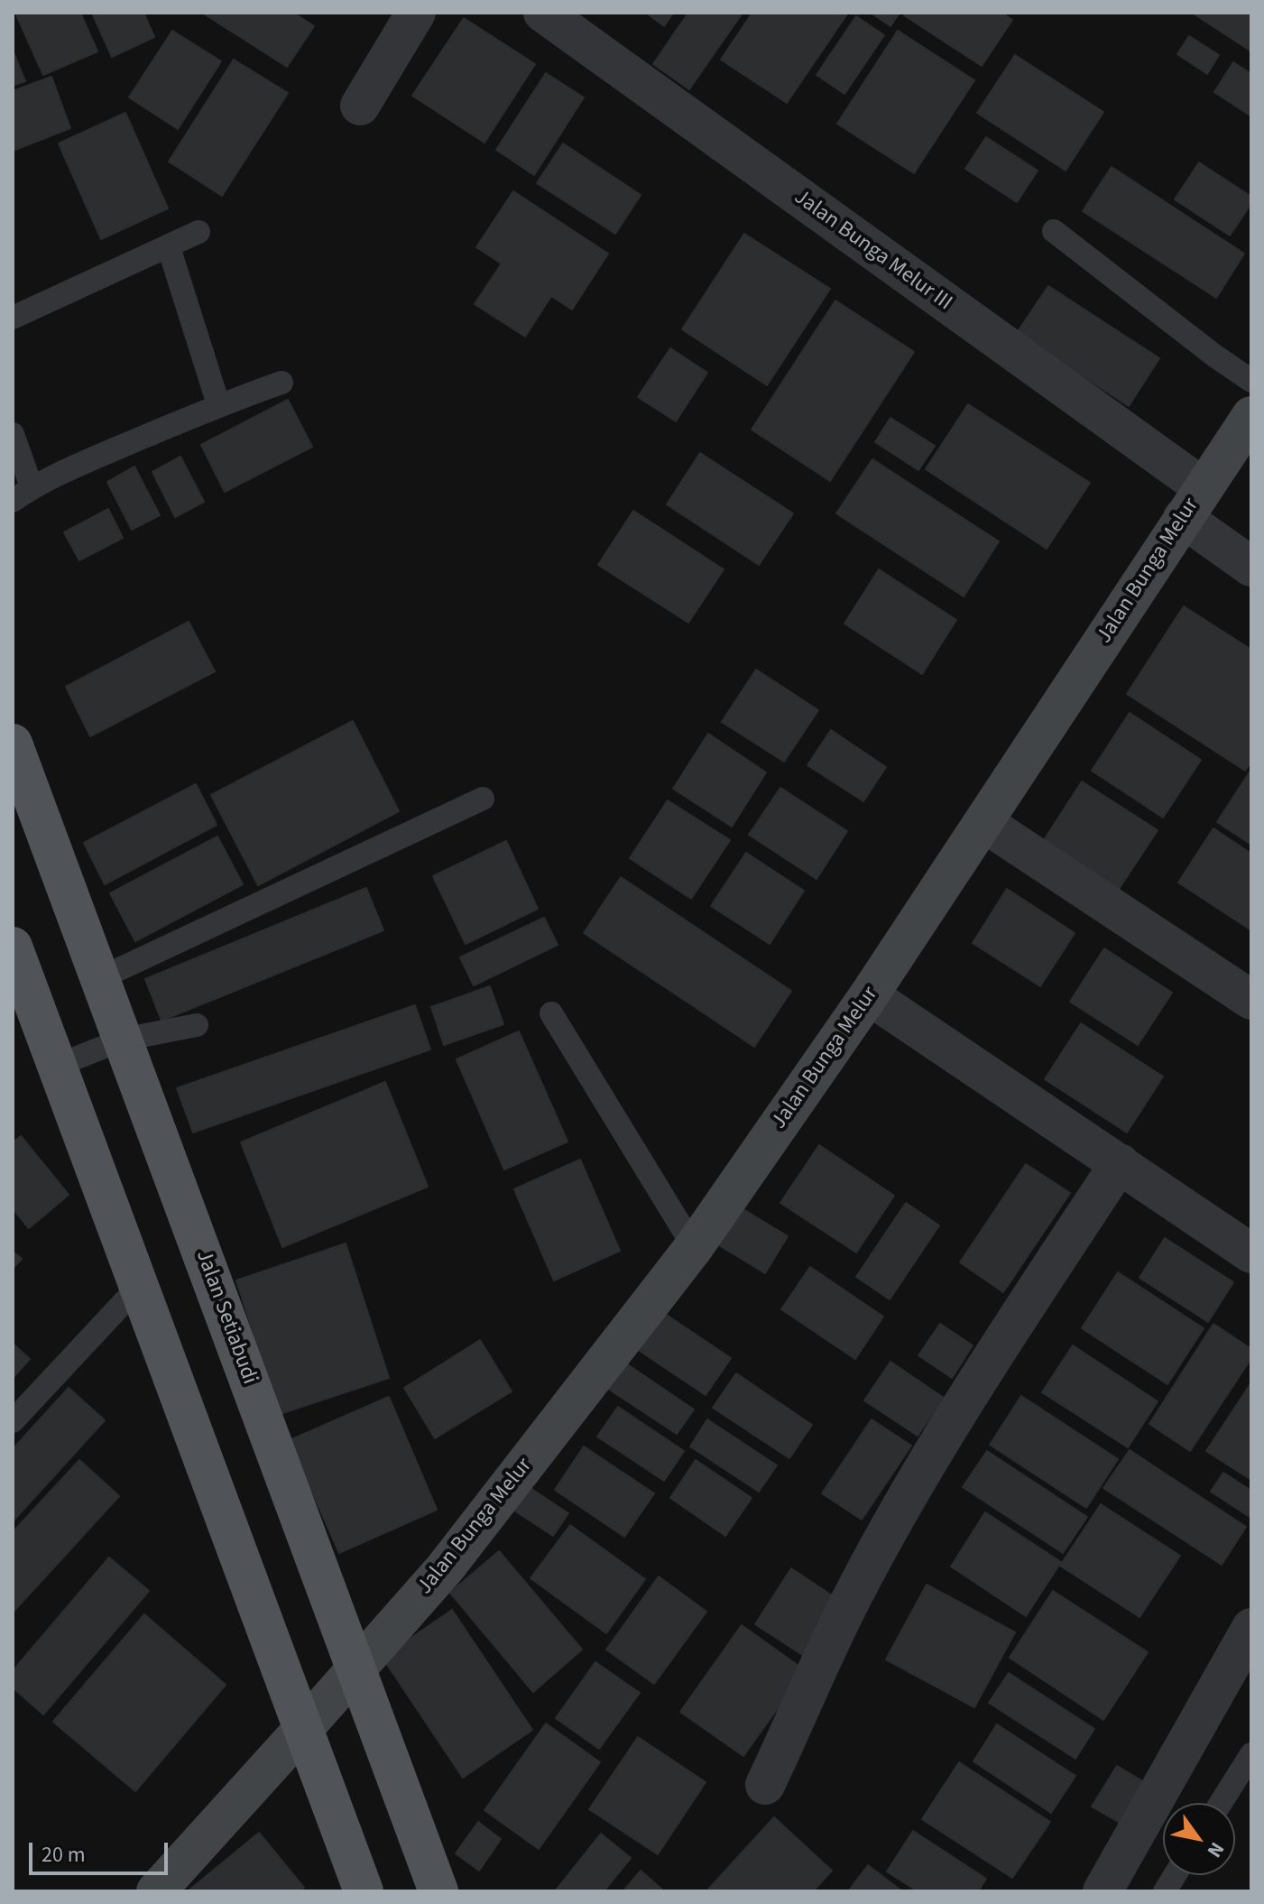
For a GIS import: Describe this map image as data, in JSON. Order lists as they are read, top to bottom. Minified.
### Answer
{"streets":{"main road":["Jalan Setiabudi"],"street":["Jalan Bunga Melur III","Jalan Bunga Melur"]},"crossings":[["Jalan Bunga Melur III","Jalan Bunga Melur"],["Jalan Bunga Melur","Jalan Setiabudi"]],"scale_bar":"20 m","north":"bottom right"}
